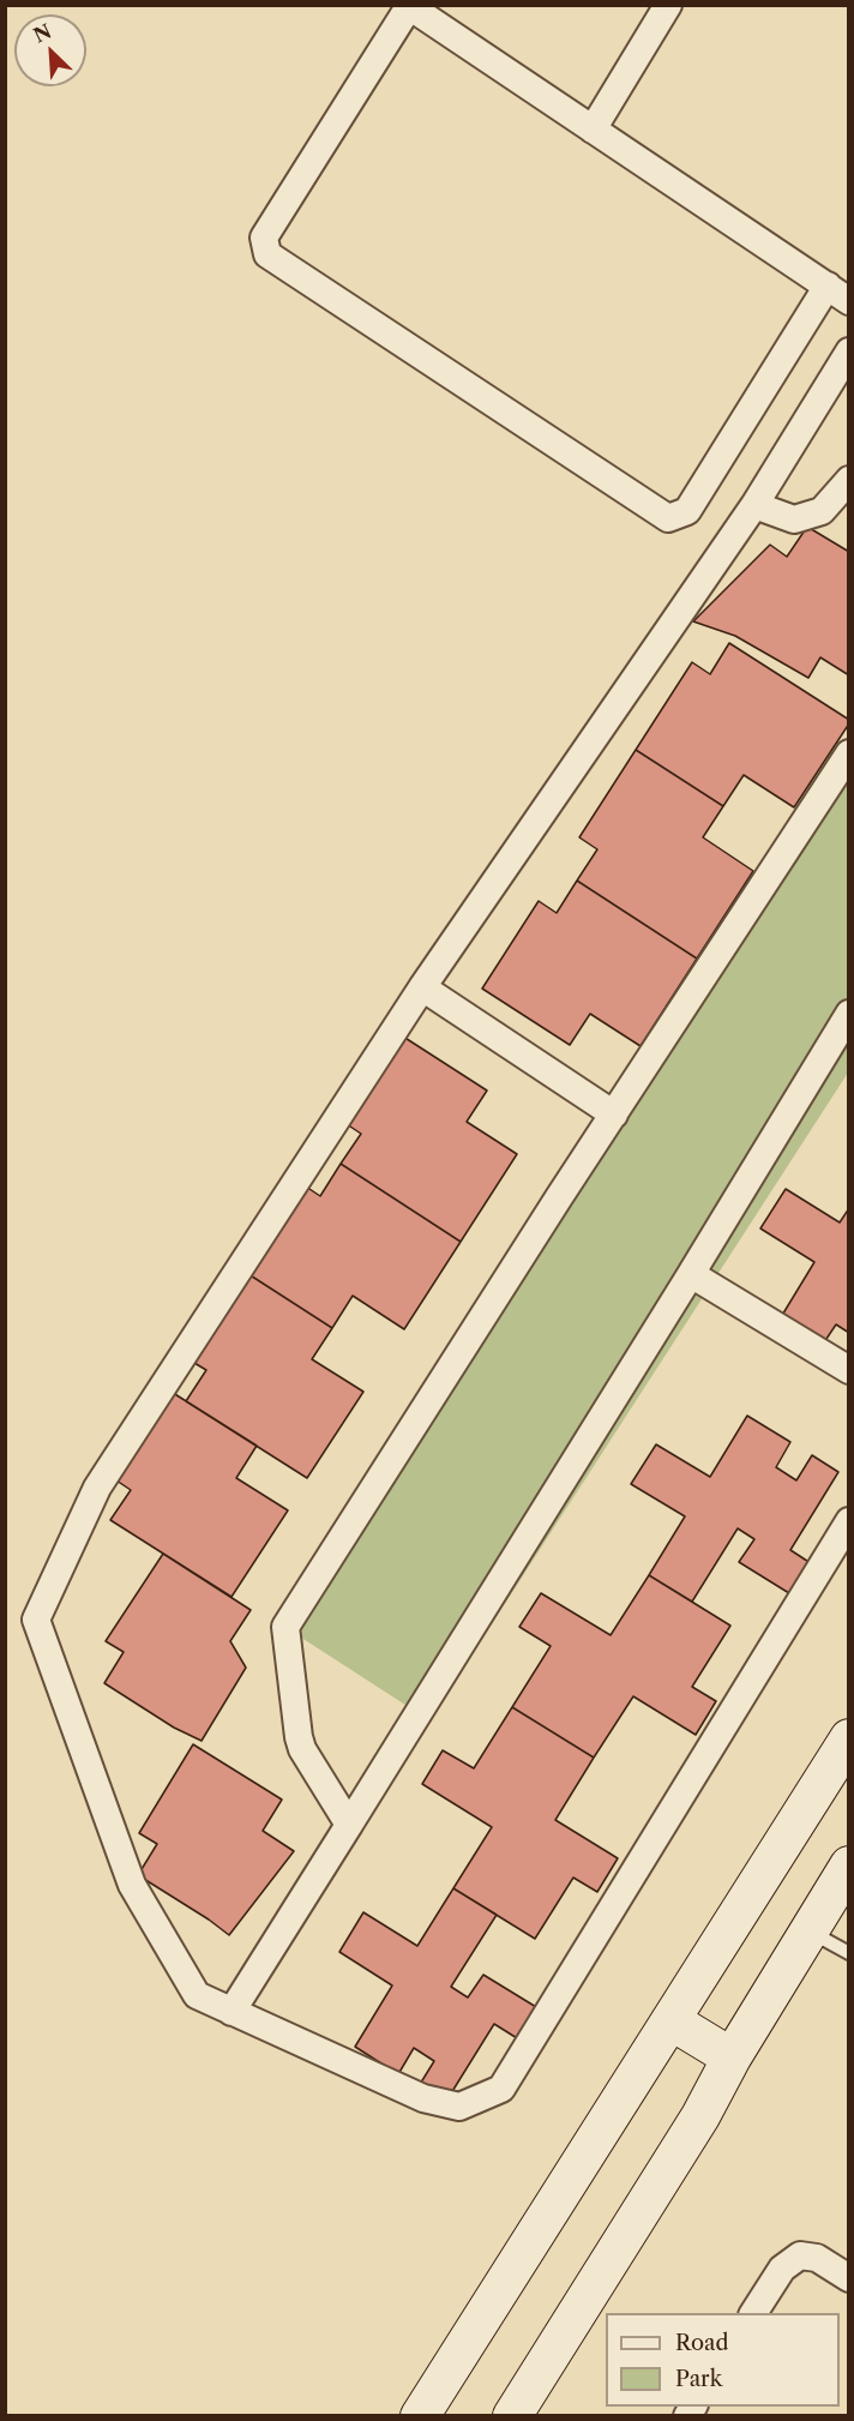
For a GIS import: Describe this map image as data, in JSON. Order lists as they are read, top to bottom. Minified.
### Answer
{"legend":["Road","Park"],"north":"top left"}
